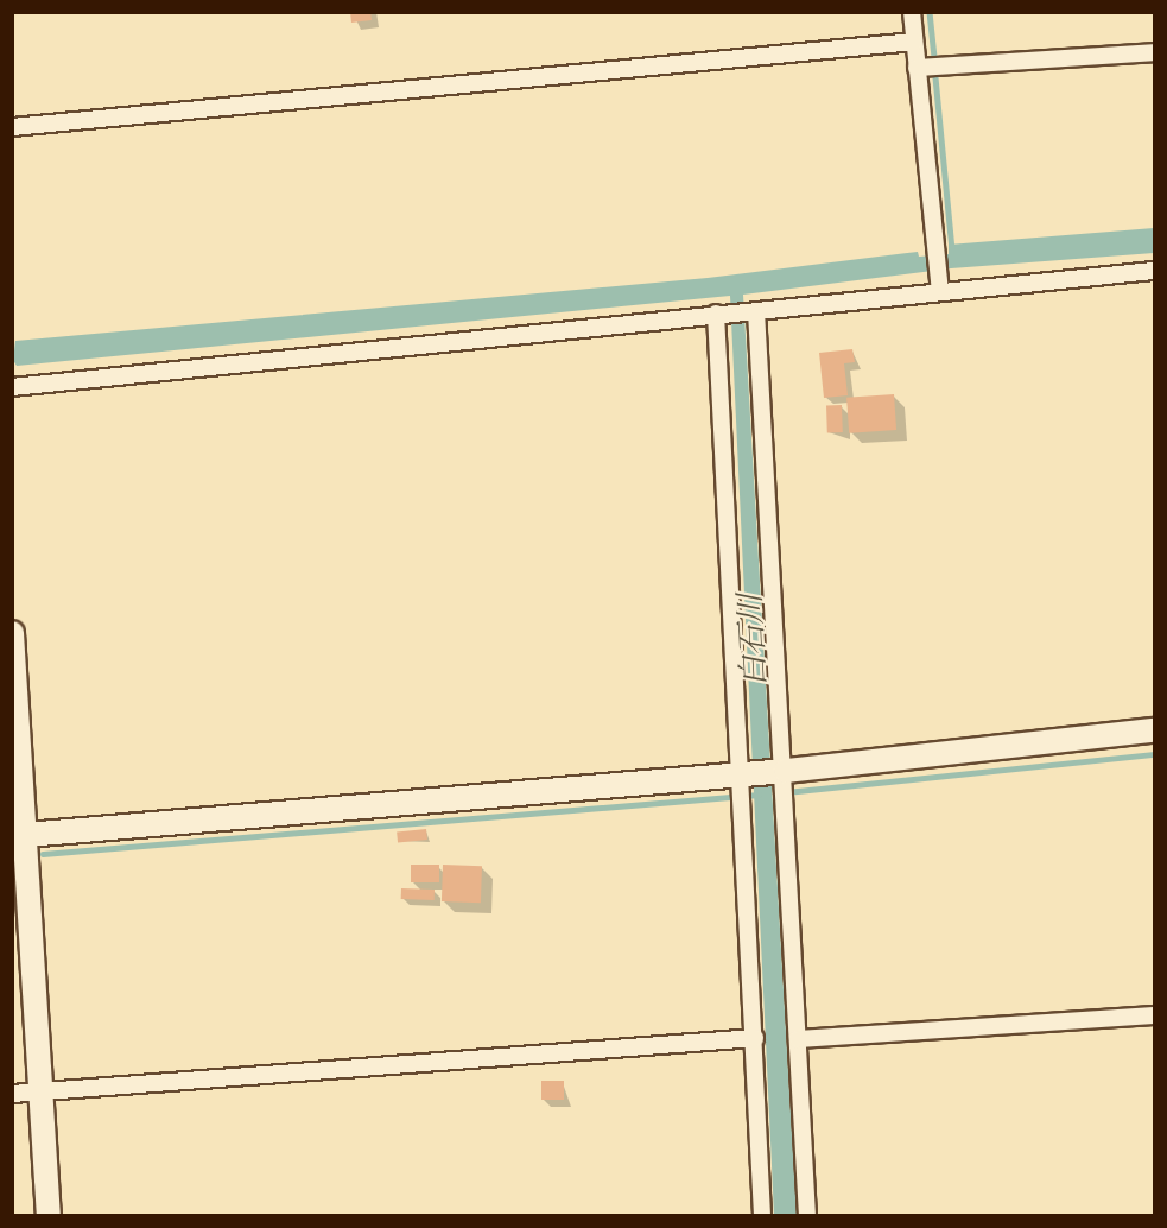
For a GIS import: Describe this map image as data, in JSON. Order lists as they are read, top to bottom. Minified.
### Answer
{"water":["白石川"]}
